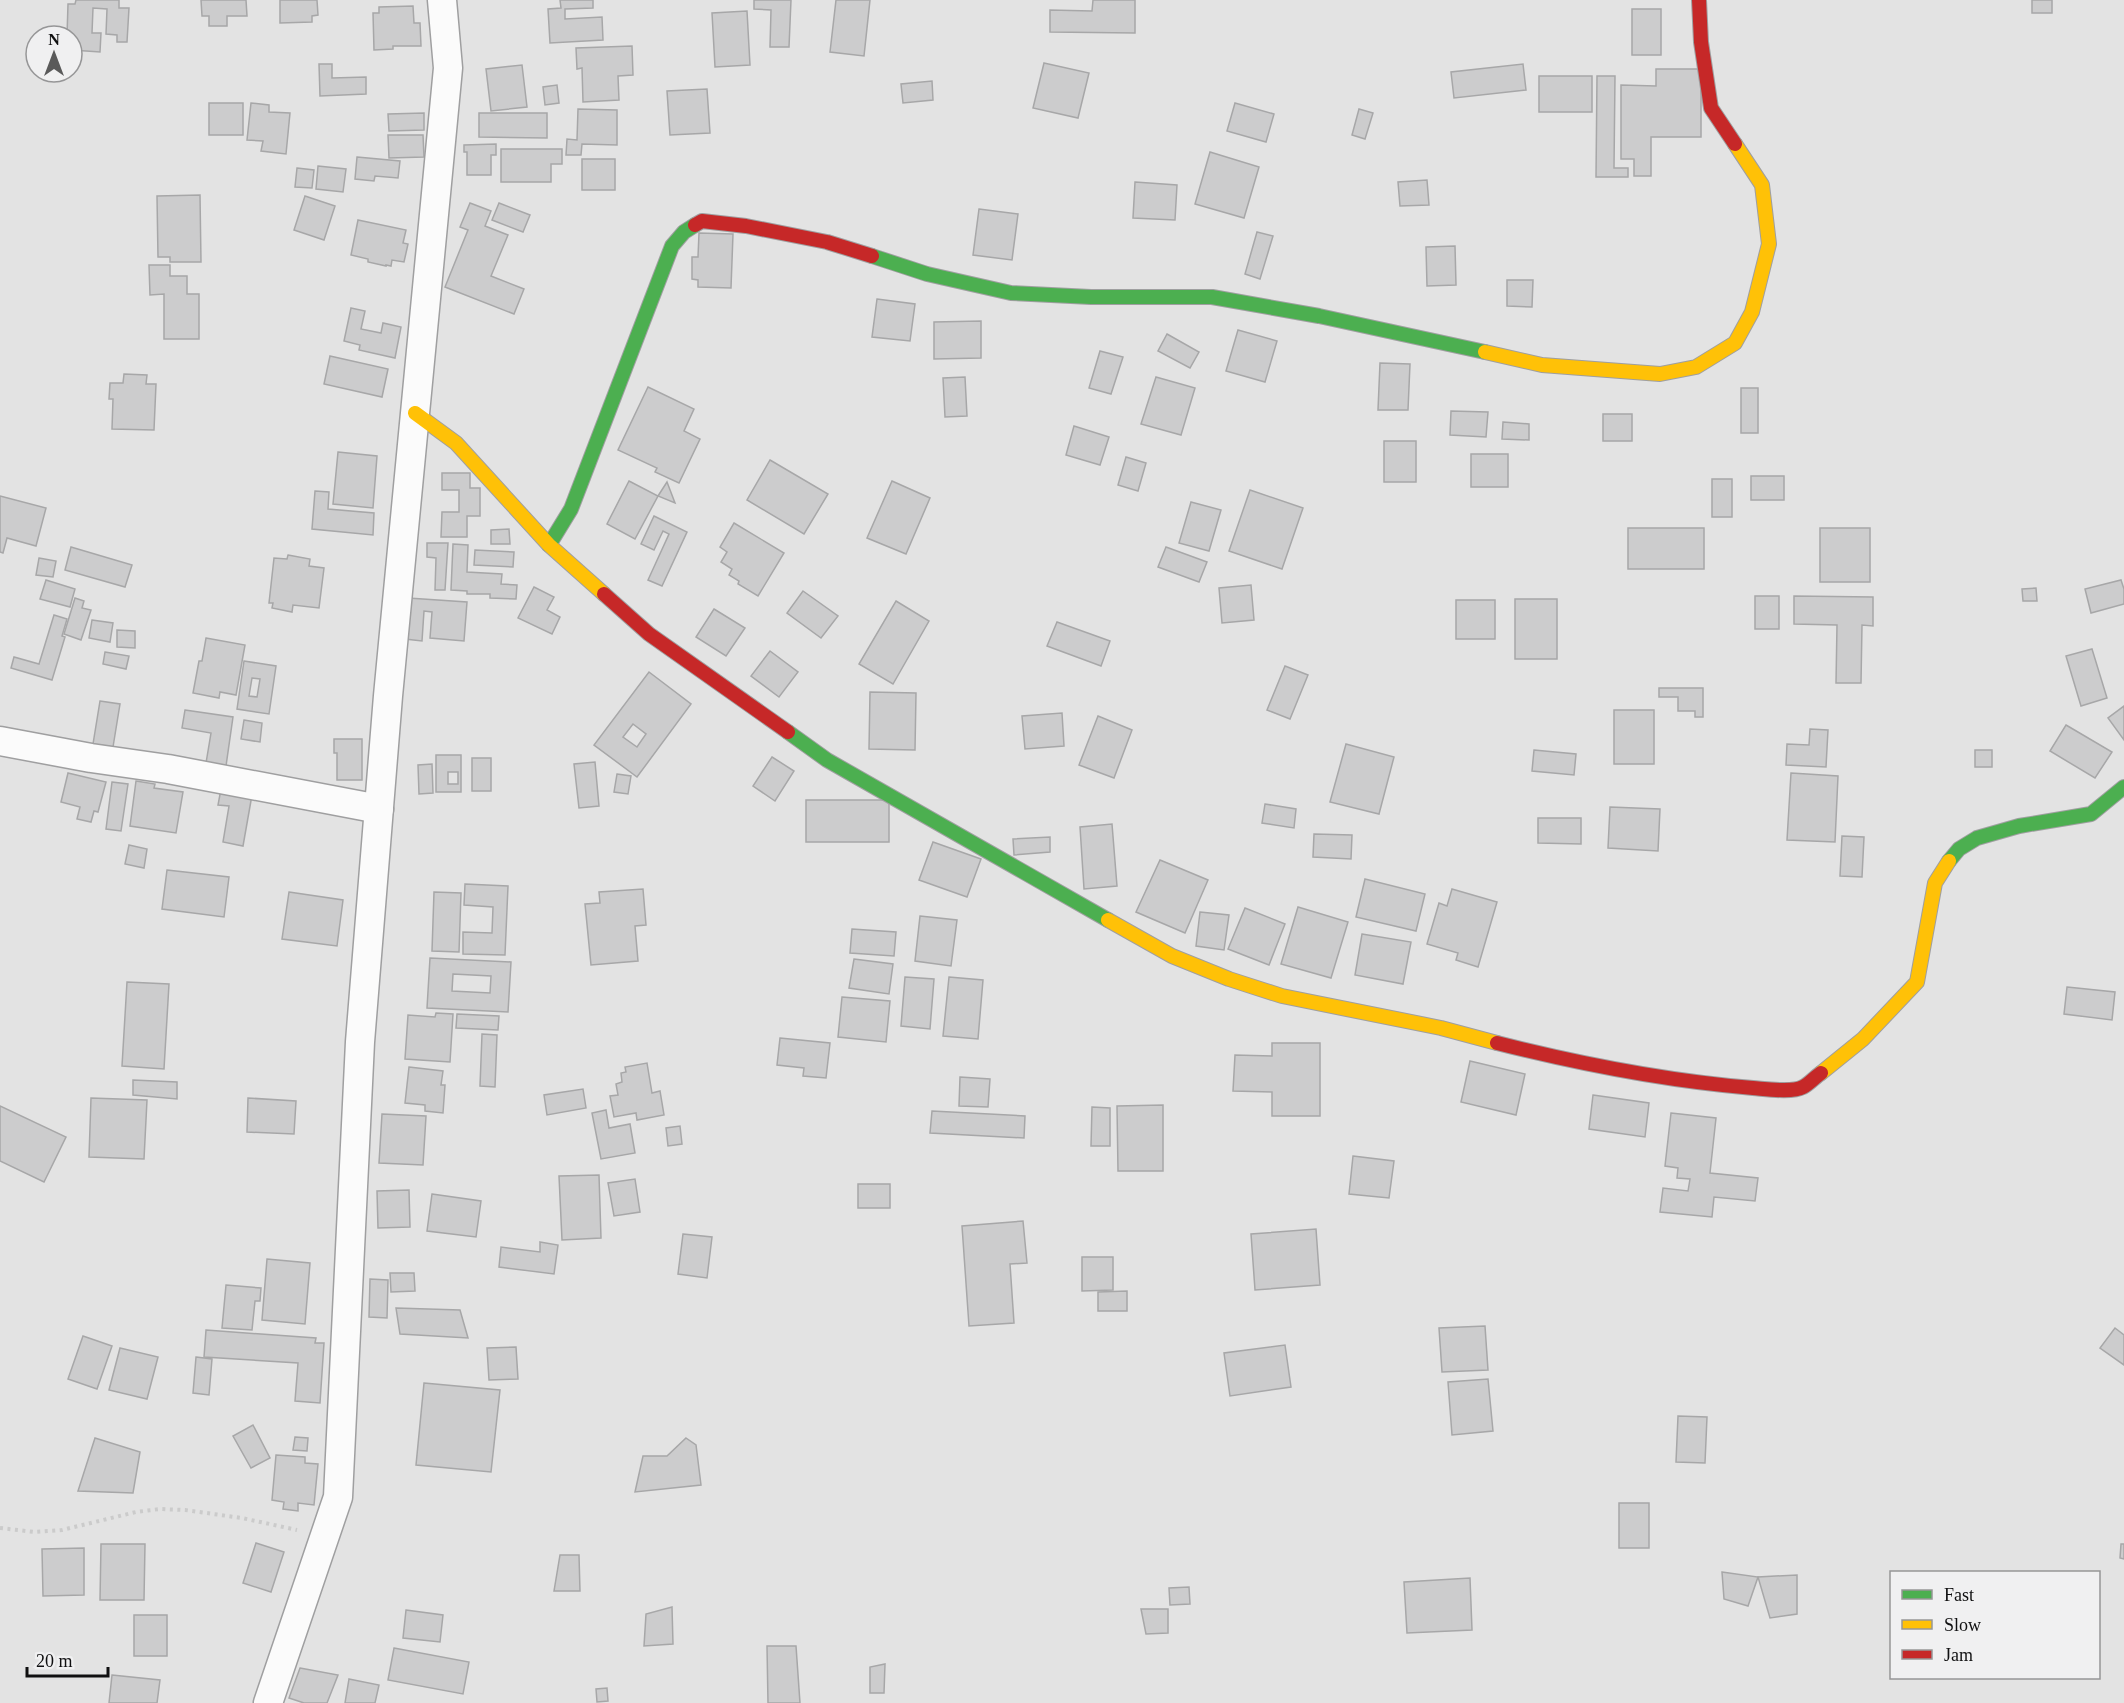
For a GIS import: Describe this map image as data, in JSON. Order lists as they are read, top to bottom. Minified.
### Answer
{"legend":["Fast","Slow","Jam"],"scale_bar":"20 m","north":"top"}
